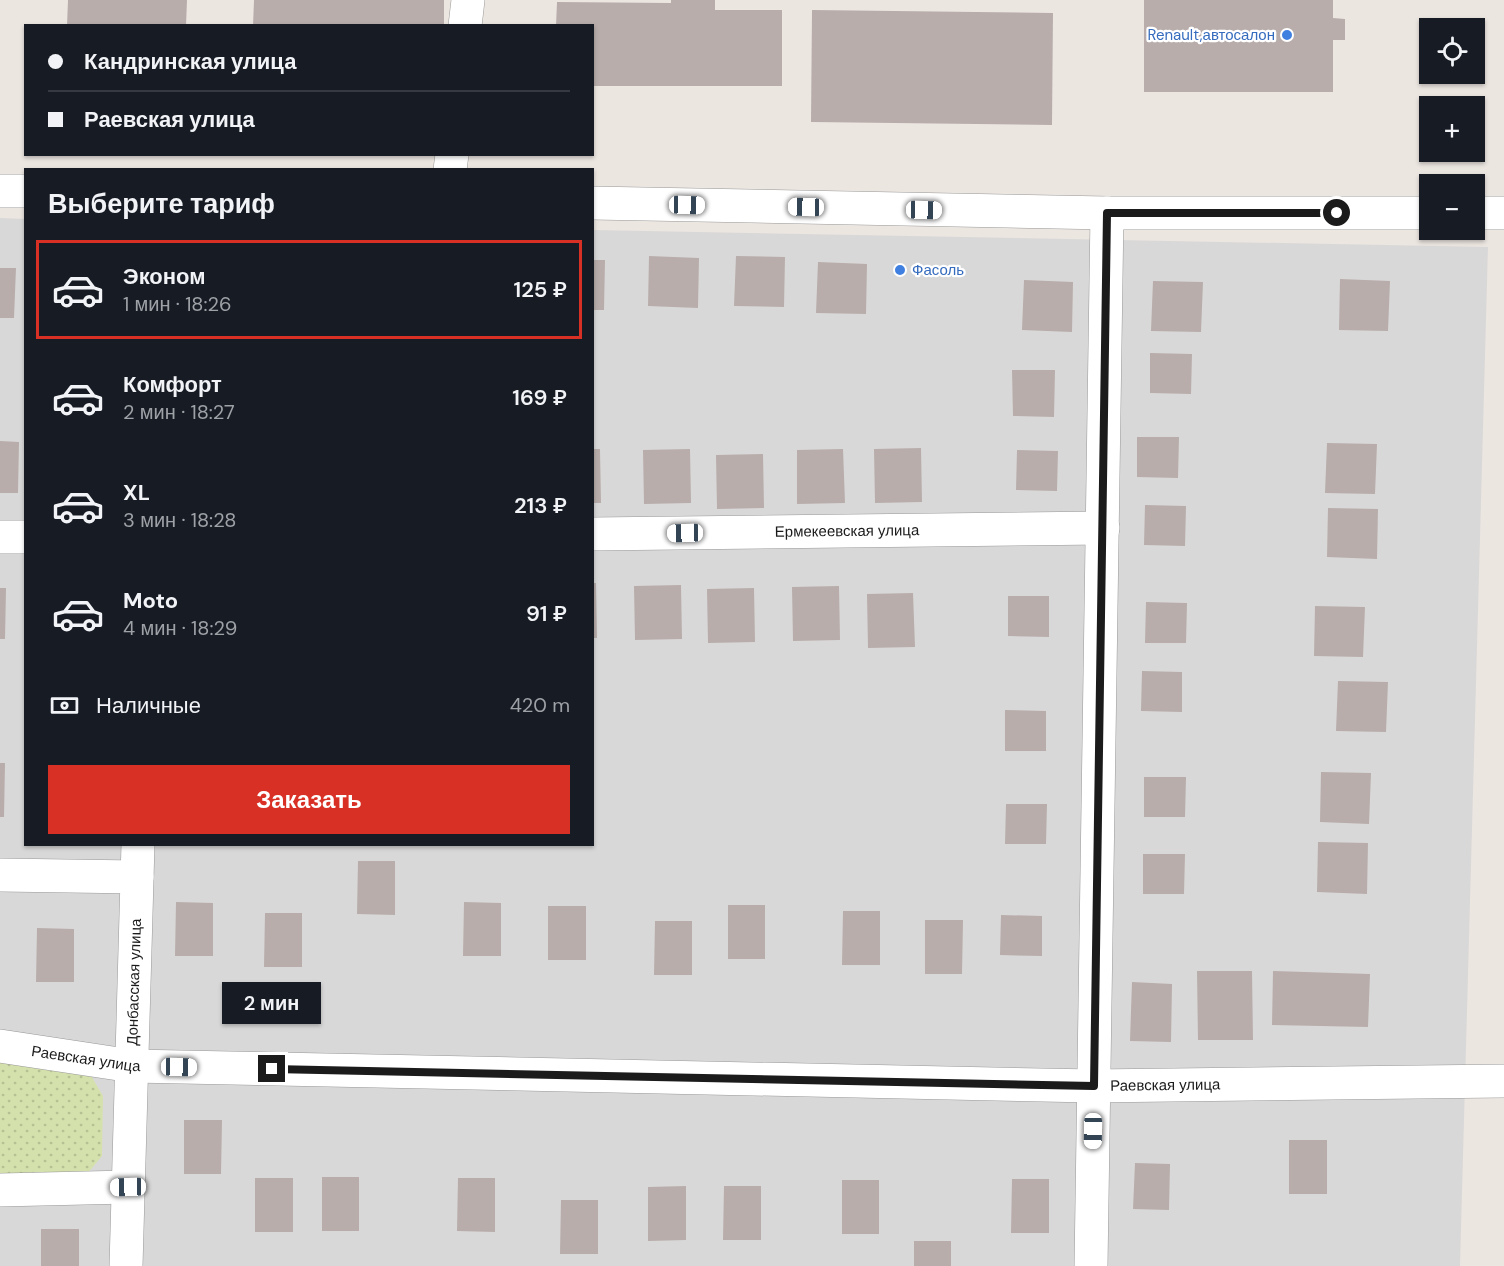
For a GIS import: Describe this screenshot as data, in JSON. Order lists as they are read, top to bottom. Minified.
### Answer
{"streets":{"street":["Ермекеевская улица","Донбасская улица","Раевская улица"]},"crossings":[["Донбасская улица","Раевская улица"]],"places":["Renault,автосалон","Фасоль"],"page":{"map_buttons":["+","−"],"banner":["Кандринская улица","Раевская улица"],"heading":"Выберите тариф","list":[{"name":"Эконом","note":"1 мин · 18:26","value":"125 ₽"},{"name":"Комфорт","note":"2 мин · 18:27","value":"169 ₽"},{"name":"XL","note":"3 мин · 18:28","value":"213 ₽"},{"name":"Moto","note":"4 мин · 18:29","value":"91 ₽"}],"pay":["Наличные","420 m"],"buttons":"Заказать","bubble":"2 мин"}}
